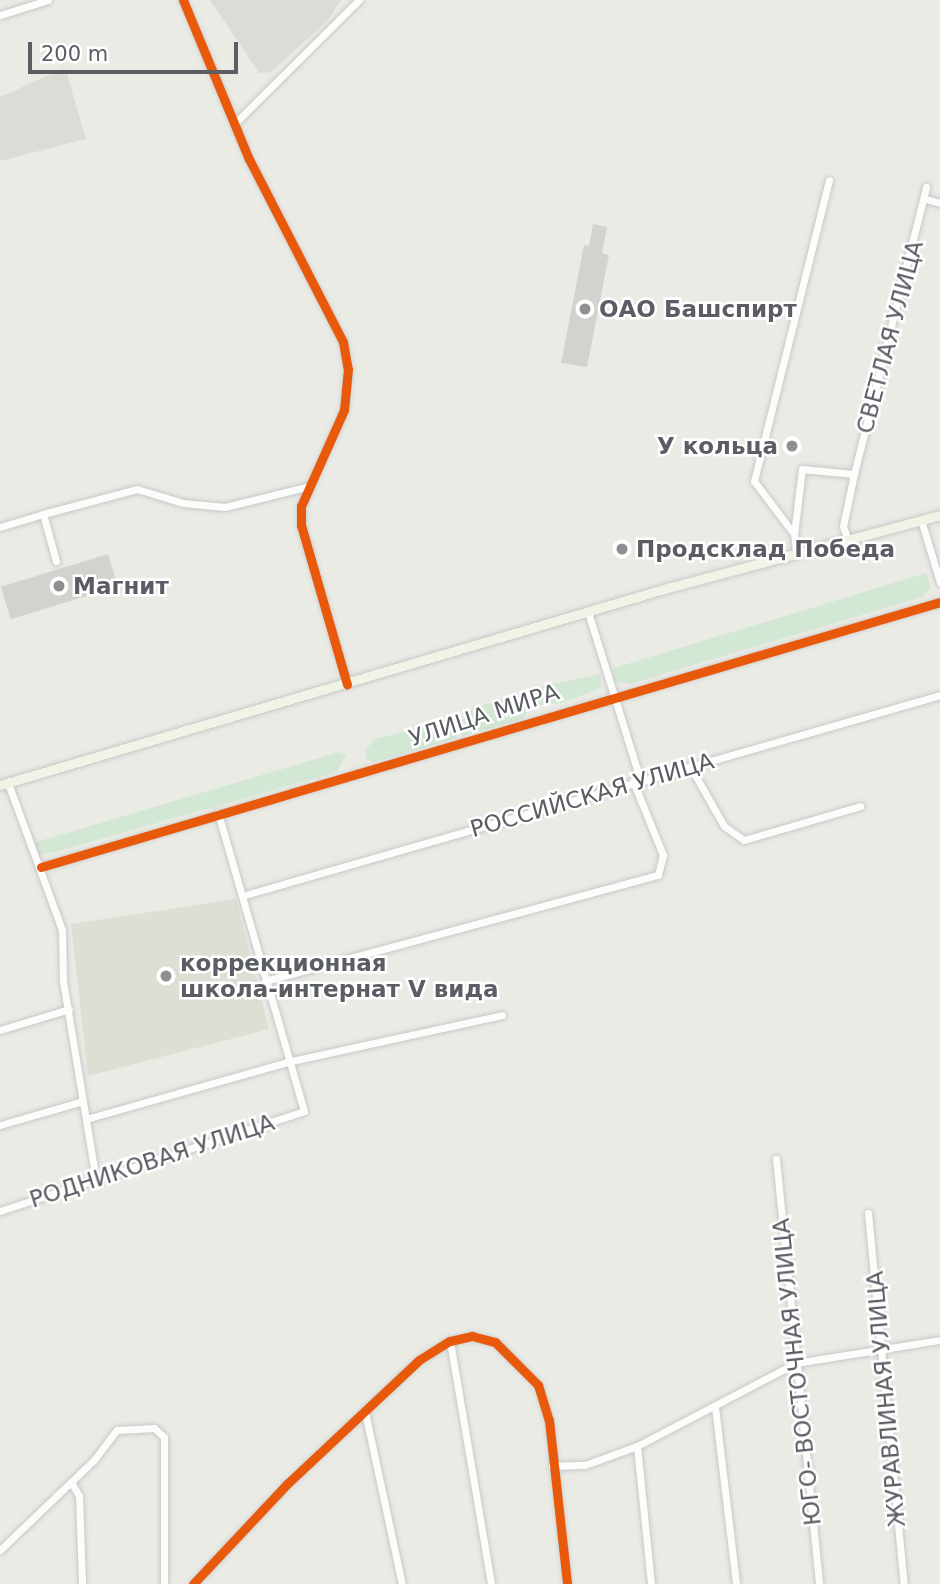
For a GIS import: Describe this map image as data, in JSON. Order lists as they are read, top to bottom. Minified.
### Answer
{"streets":{"street":["СВЕТЛАЯ УЛИЦА","УЛИЦА МИРА","РОССИЙСКАЯ УЛИЦА","РОДНИКОВАЯ УЛИЦА","ЮГО- ВОСТОЧНАЯ УЛИЦА","ЖУРАВЛИНАЯ УЛИЦА"]},"places":["ОАО Башспирт","У кольца","Продсклад Победа","Магнит","коррекционная школа-интернат V вида"],"scale_bar":"200 m"}
